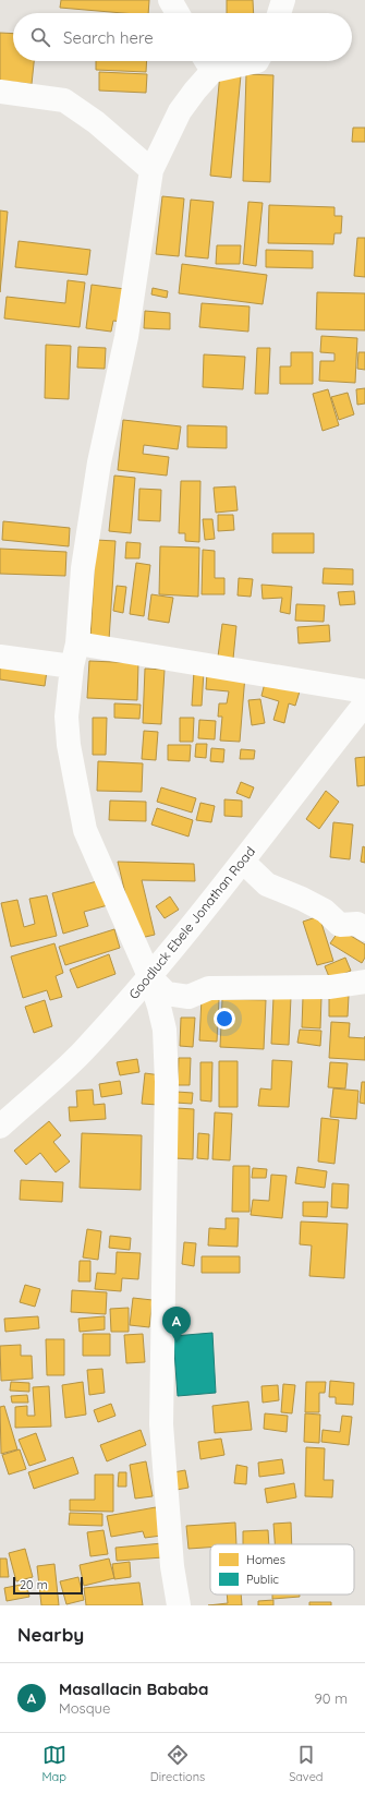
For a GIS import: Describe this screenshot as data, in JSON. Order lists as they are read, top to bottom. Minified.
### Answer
{"streets":{"street":["Goodluck Ebele Jonathan Road"]},"legend":["Homes","Public"],"scale_bar":"20 m","page":{"search":"Search here","pins":"A","scale":"20 m","heading":"Nearby","list":[{"mark":"A","name":"Masallacin Bababa","note":"Mosque","value":"90 m"}],"nav":["Map","Directions","Saved"]}}
